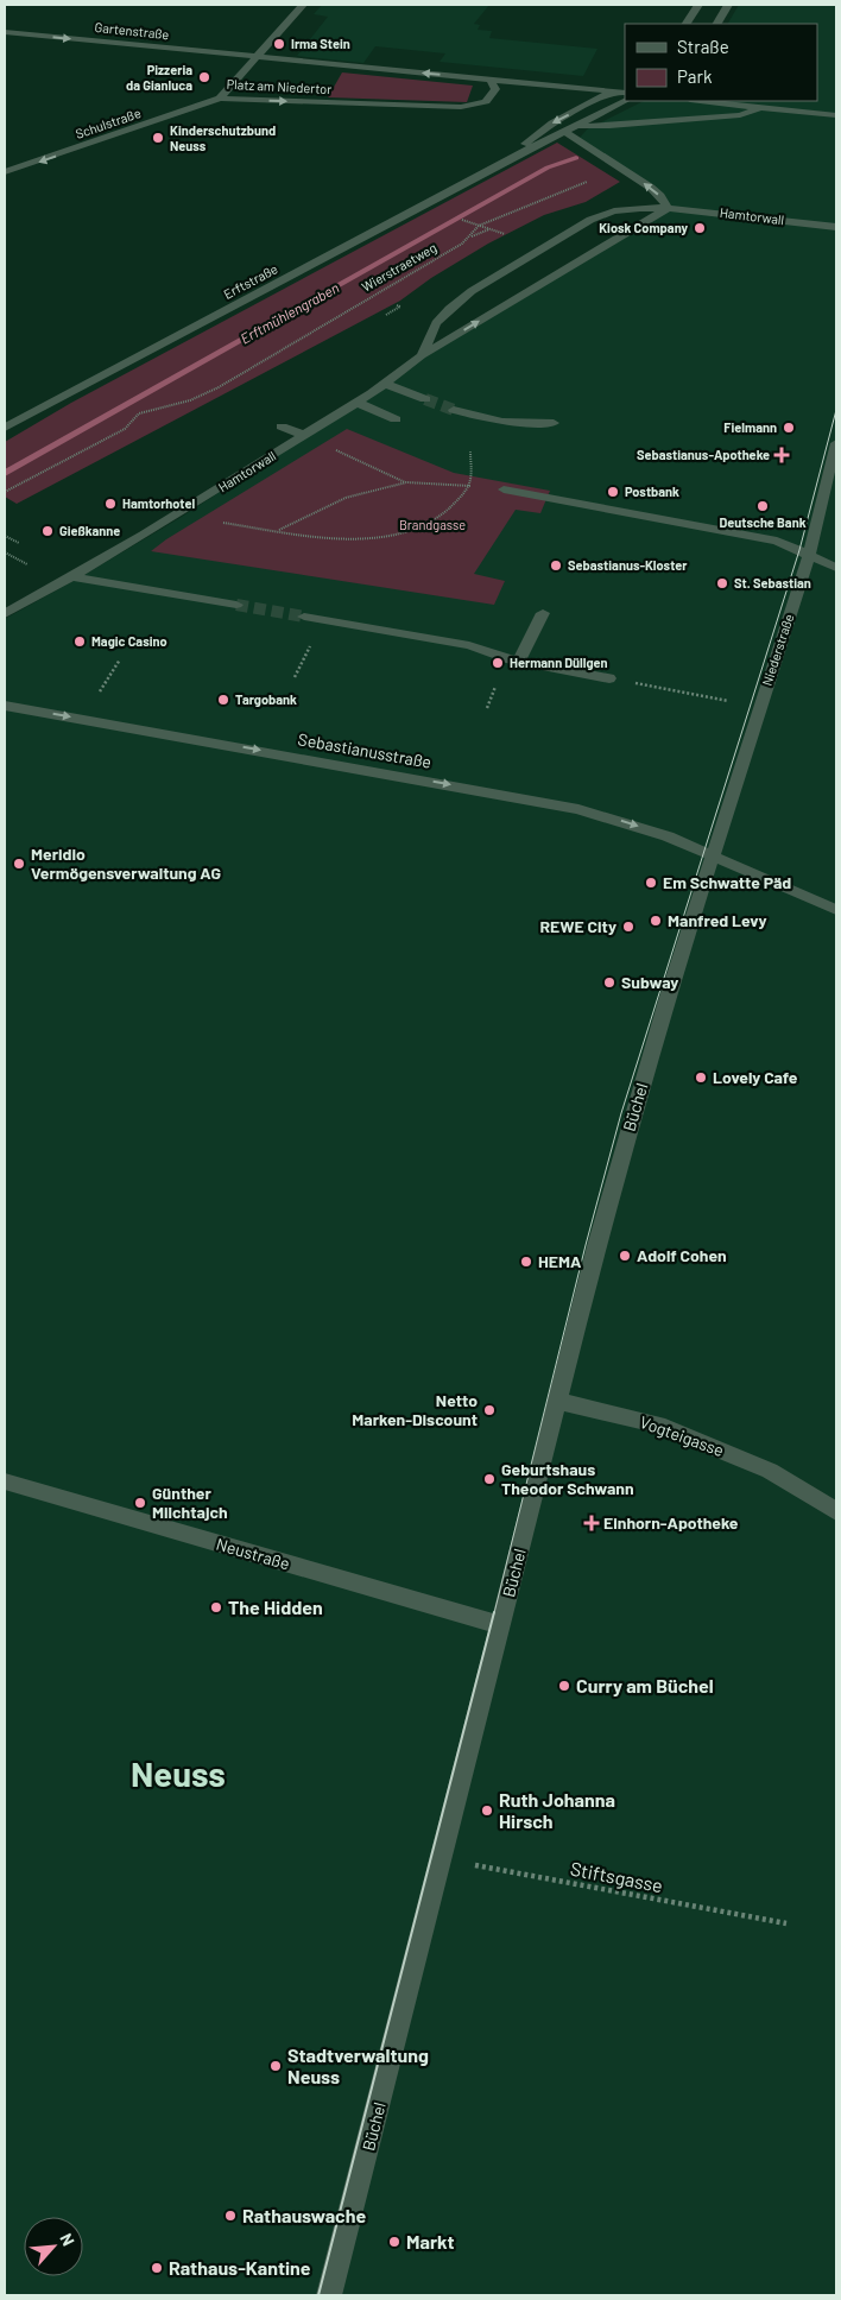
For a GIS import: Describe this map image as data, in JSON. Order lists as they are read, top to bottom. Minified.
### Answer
{"streets":{"street":["Gartenstraße","Platz am Niedertor","Schulstraße","Hamtorwall","Erftstraße","Niederstraße","Sebastianusstraße","Büchel","Vogteigasse","Neustraße"],"path":["Wierstraetweg","Stiftsgasse"]},"crossings":[["Gartenstraße","Platz am Niedertor"],["Platz am Niedertor","Schulstraße"],["Platz am Niedertor","Erftstraße"],["Niederstraße","Sebastianusstraße"],["Niederstraße","Büchel"],["Sebastianusstraße","Büchel"],["Büchel","Vogteigasse"],["Büchel","Neustraße"],["Büchel","Stiftsgasse"]],"one_way":["Gartenstraße","Schulstraße"],"districts":["Neuss"],"water":["Erftmühlengraben"],"parks":["Brandgasse"],"places":{"other":["Irma Stein","Pizzeria da Gianluca","Kinderschutzbund Neuss","Kiosk Company","Fielmann","Postbank","Hamtorhotel","Deutsche Bank","Gießkanne","Sebastianus-Kloster","St. Sebastian","Magic Casino","Hermann Düllgen","Targobank","Meridio Vermögensverwaltung AG","Em Schwatte Päd","Manfred Levy","REWE City","Subway","Lovely Cafe","Adolf Cohen","HEMA","Netto Marken-Discount","Geburtshaus Theodor Schwann","Günther Milchtajch","The Hidden","Curry am Büchel","Ruth Johanna Hirsch","Stadtverwaltung Neuss","Rathauswache","Markt","Rathaus-Kantine"],"health":["Sebastianus-Apotheke","Einhorn-Apotheke"]},"legend":["Straße","Park"],"north":"top right"}
